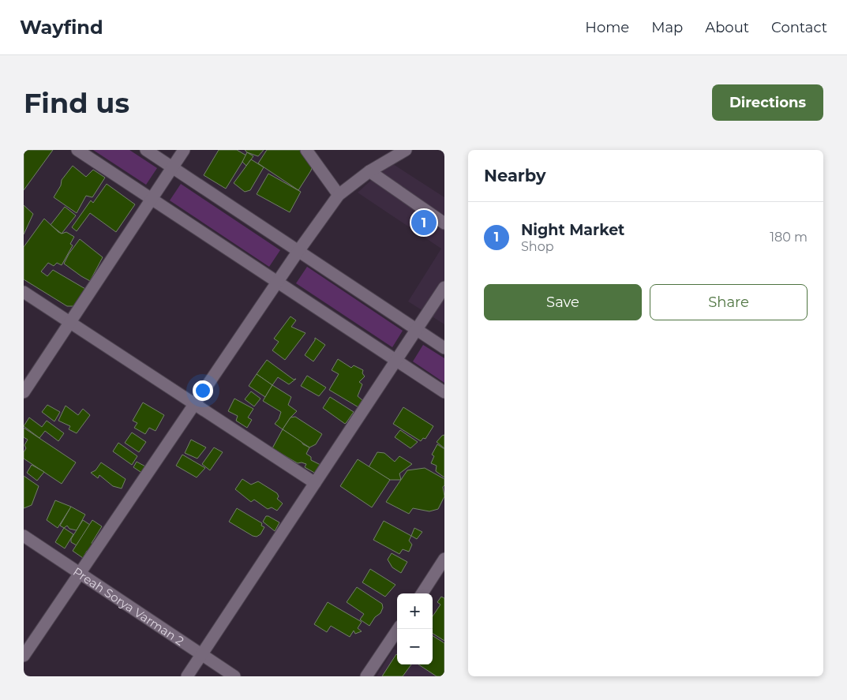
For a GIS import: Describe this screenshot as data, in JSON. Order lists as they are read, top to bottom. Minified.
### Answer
{"streets":{"street":["Preah Sorya Varman 2"]},"page":{"header":"Wayfind","nav":["Home","Map","About","Contact"],"buttons":["Directions",["Save","Share"]],"title":"Find us","heading":"Nearby","list":[{"mark":"1","name":"Night Market","note":"Shop","value":"180 m"}],"pins":"1","map_buttons":["+","−"]}}
